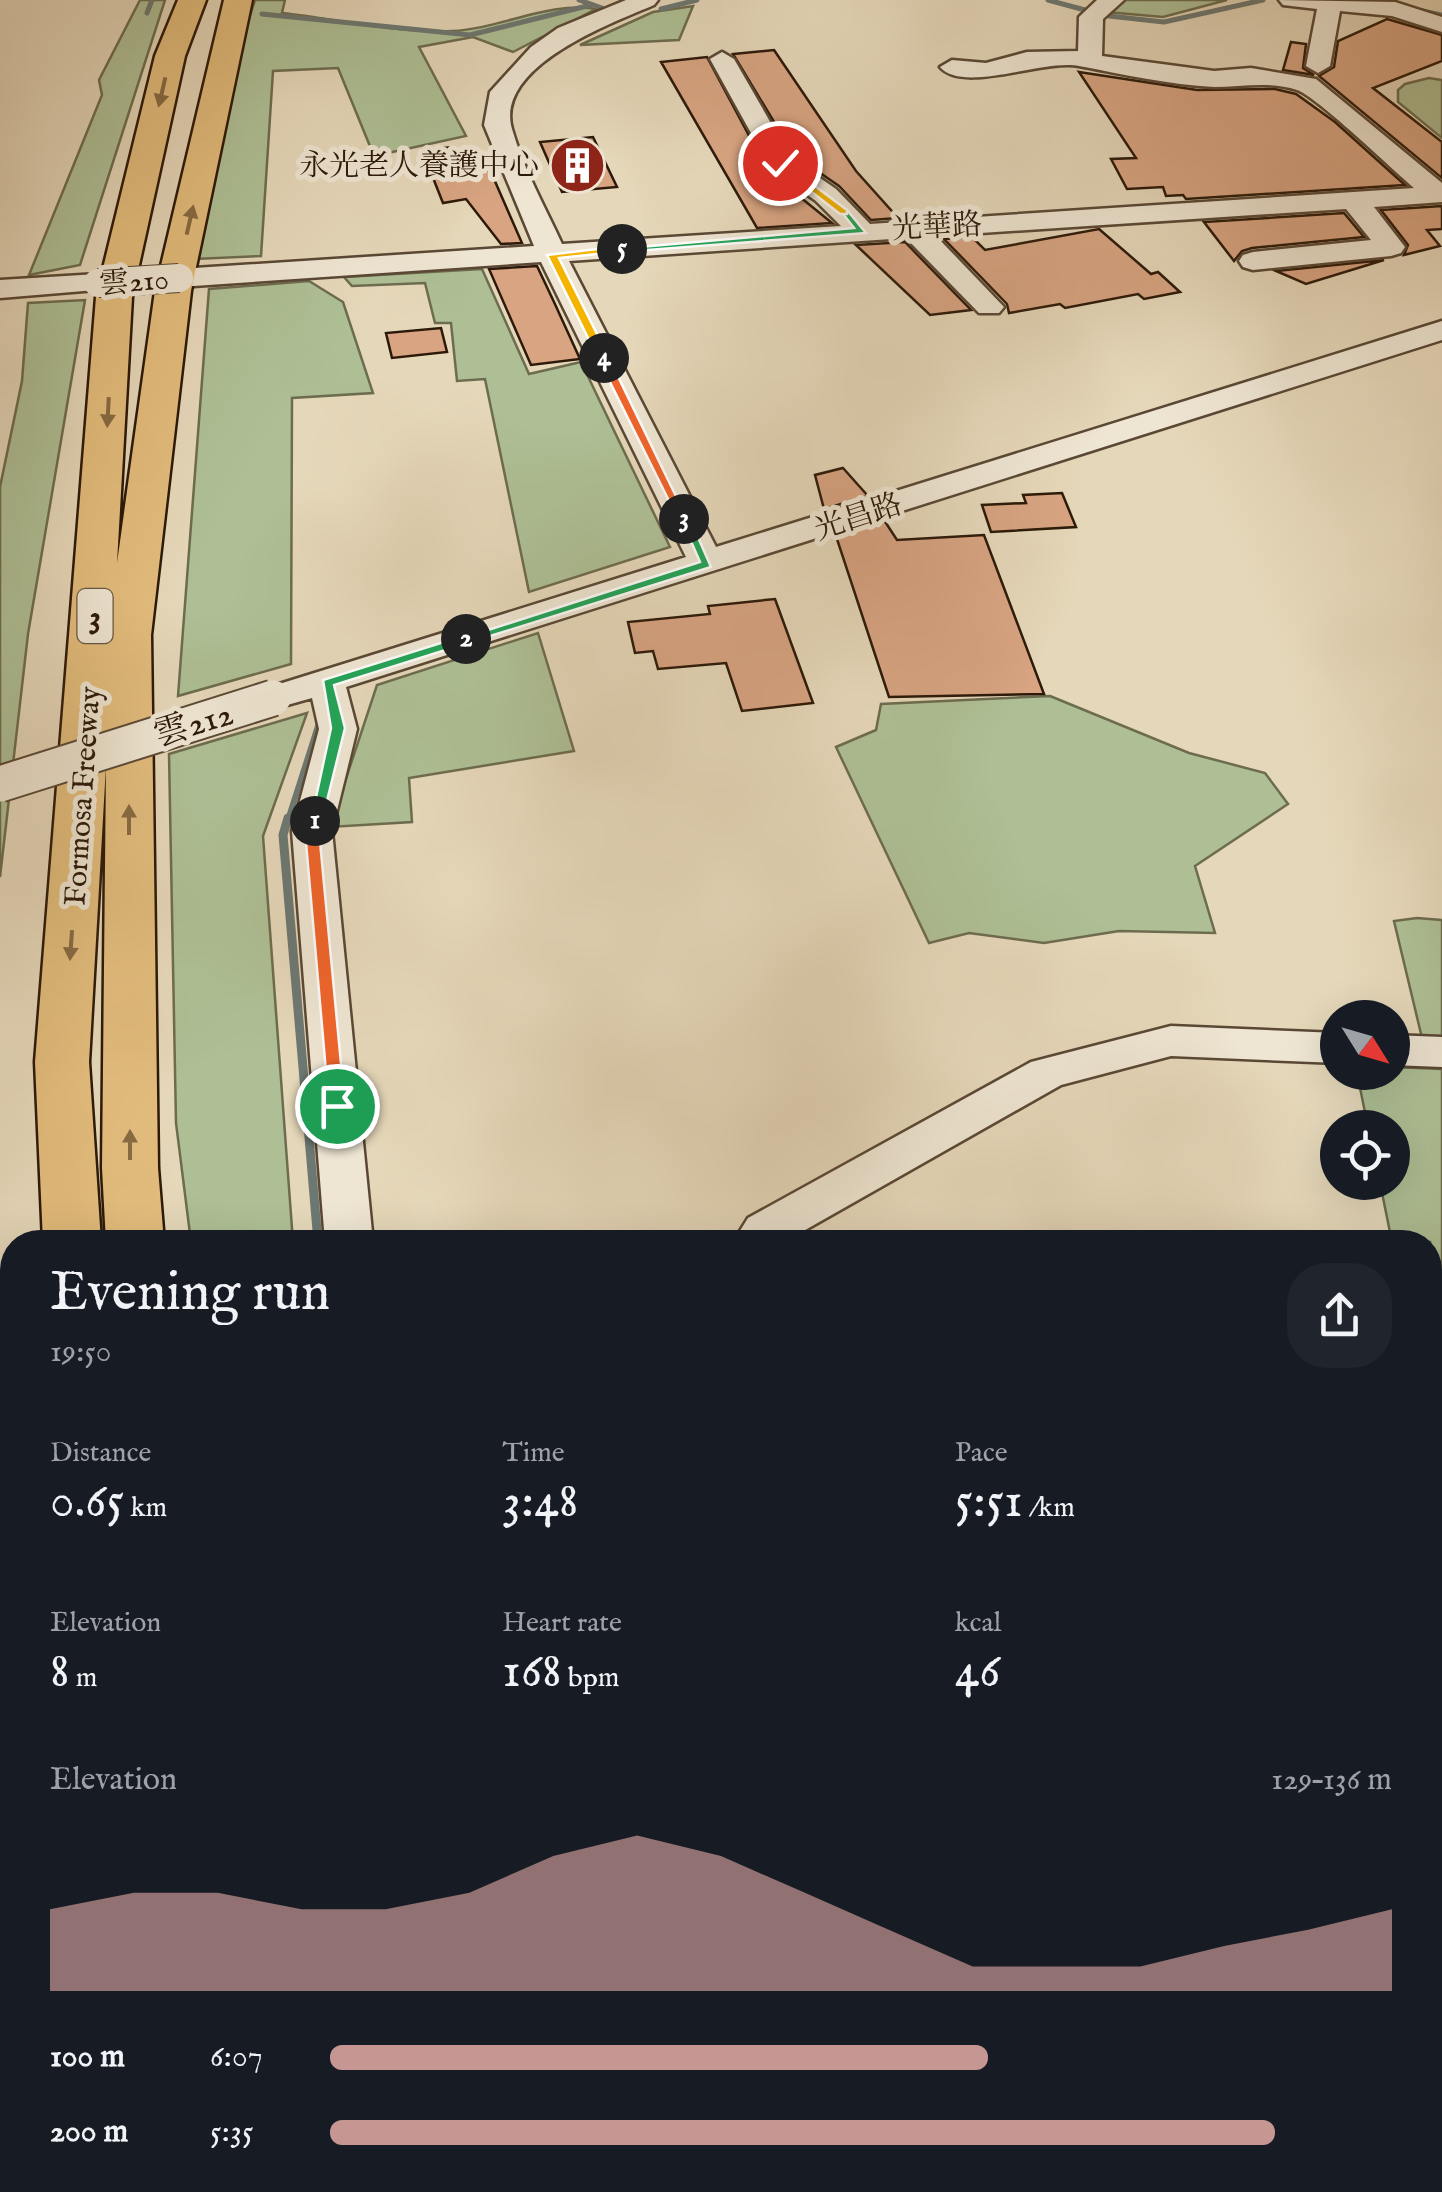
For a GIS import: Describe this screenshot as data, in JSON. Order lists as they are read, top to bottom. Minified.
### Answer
{"streets":{"highway":["3","Formosa Freeway"],"street":["光華路","雲210","光昌路","雲212"]},"crossings":[["光華路","雲210"],["光昌路","雲212"]],"places":{"building":["永光老人養護中心"]},"north":"bottom right","page":{"pins":["5","4","3","2","1"],"heading":["Evening run","19:50"],"stats":[["Distance","0.65 km"],["Time","3:48"],["Pace","5:51 /km"],["Elevation","8 m"],["Heart rate","168 bpm"],["kcal","46"]],"chart":["Elevation","129–136 m"],"list":[{"name":"100 m","note":"6:07"},{"name":"200 m","note":"5:35"}]}}
